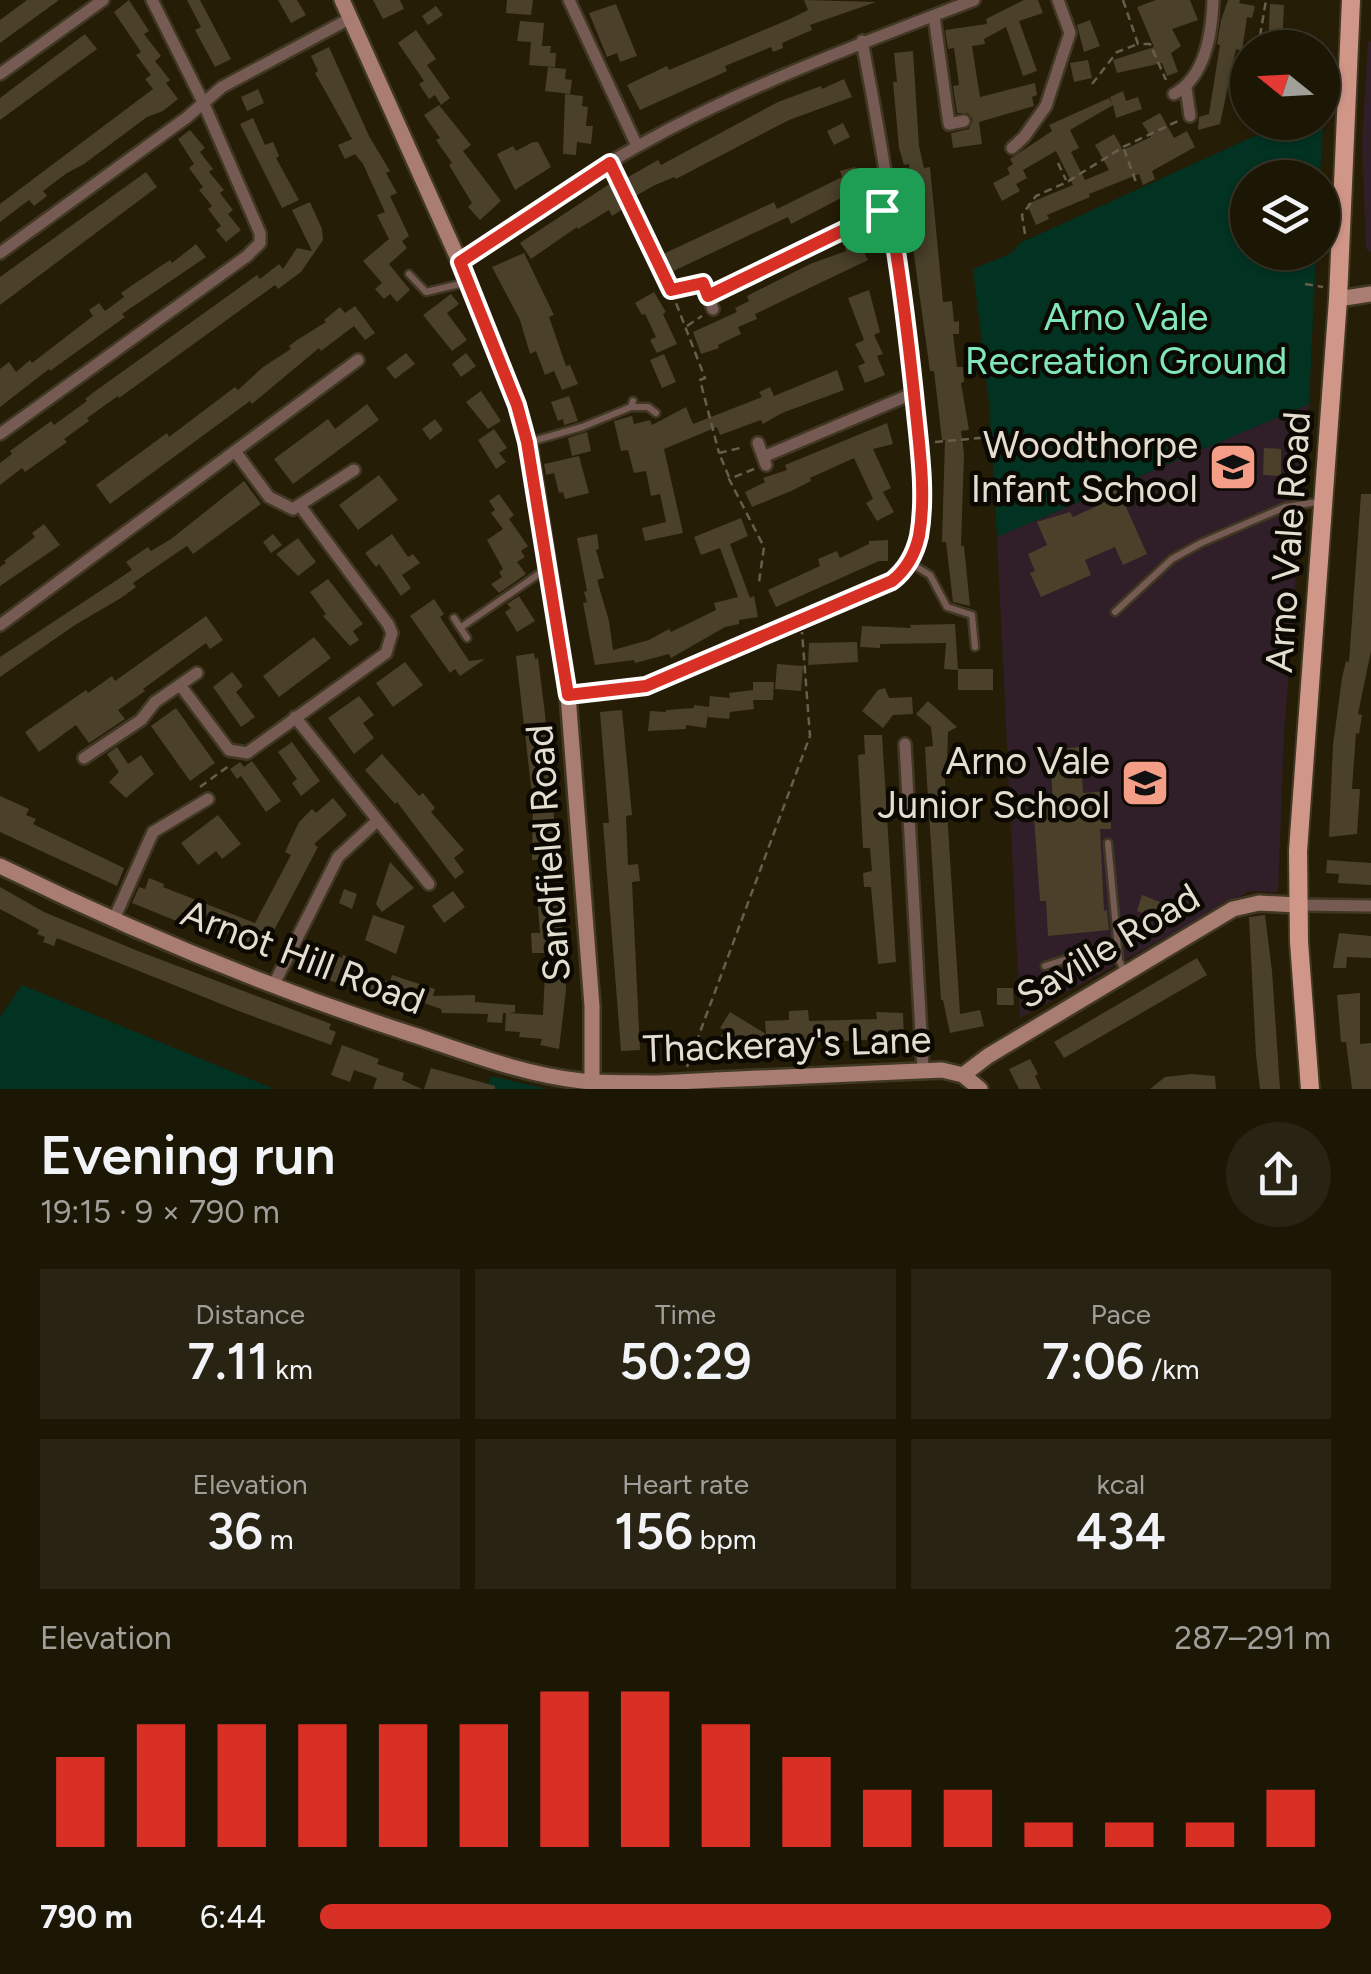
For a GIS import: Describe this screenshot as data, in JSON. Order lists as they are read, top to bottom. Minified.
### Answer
{"streets":{"main road":["Arno Vale Road"],"street":["Sandfield Road","Saville Road","Arnot Hill Road","Thackeray's Lane"]},"crossings":[["Arno Vale Road","Saville Road"],["Sandfield Road","Arnot Hill Road"],["Sandfield Road","Thackeray's Lane"],["Saville Road","Thackeray's Lane"],["Arnot Hill Road","Thackeray's Lane"]],"parks":["Arno Vale Recreation Ground"],"places":{"school or university":["Woodthorpe Infant School","Arno Vale Junior School"]},"north":"left","page":{"heading":["Evening run","19:15 · 9 × 790 m"],"stats":[["Distance","7.11 km"],["Time","50:29"],["Pace","7:06 /km"],["Elevation","36 m"],["Heart rate","156 bpm"],["kcal","434"]],"chart":["Elevation","287–291 m"],"list":[{"name":"790 m","note":"6:44"}]}}
